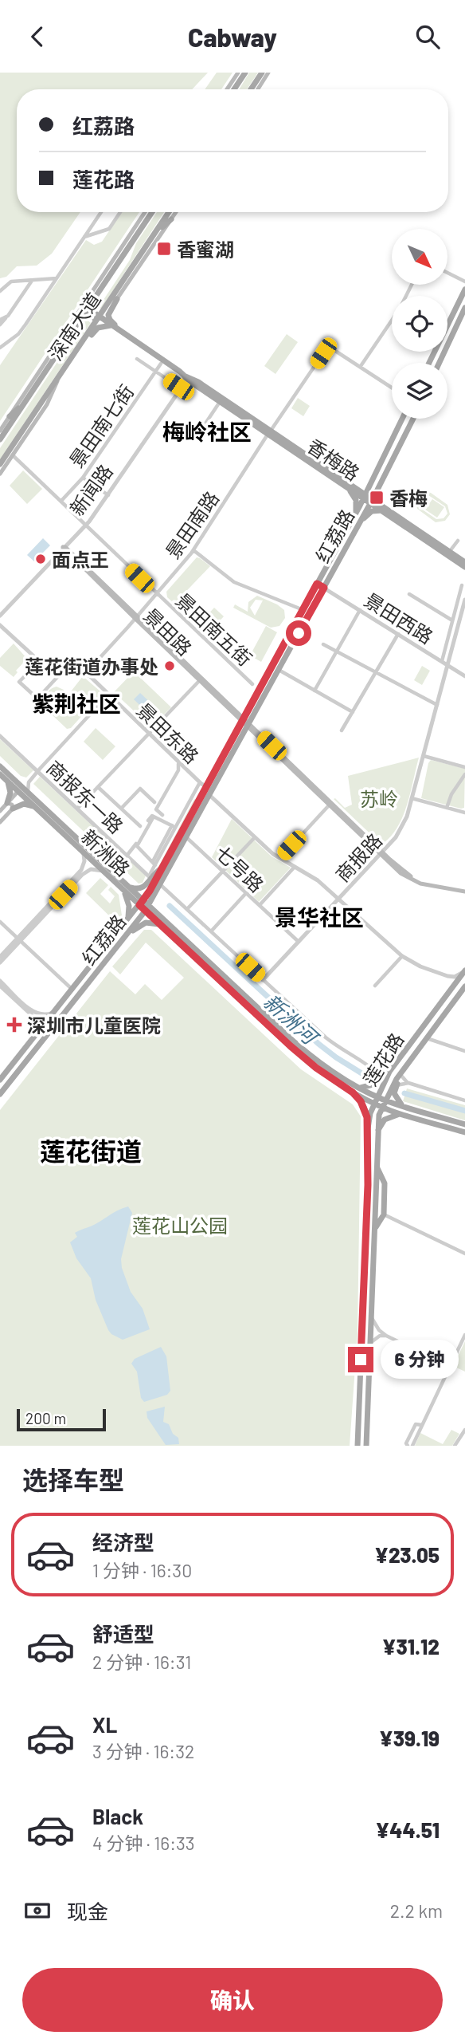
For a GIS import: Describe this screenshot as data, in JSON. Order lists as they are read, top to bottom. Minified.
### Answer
{"streets":{"main road":["深南大道","香梅路","红荔路","景田路","新洲路","莲花路"],"street":["景田南七街","新闻路","景田南路","景田西路","景田南五街","景田东路","商报东一路","商报路","七号路"]},"crossings":[["深南大道","香梅路"],["景田南七街","香梅路"],["景田南七街","景田南五街"],["香梅路","新闻路"],["香梅路","景田南路"],["香梅路","红荔路"],["新闻路","景田南五街"],["新闻路","景田路"],["景田南路","景田南五街"],["景田南路","景田路"],["景田南路","景田东路"],["红荔路","景田西路"],["红荔路","景田路"],["红荔路","景田东路"],["红荔路","新洲路"],["红荔路","七号路"],["景田西路","商报路"],["景田路","商报路"],["景田东路","商报路"],["新洲路","莲花路"],["商报路","七号路"]],"districts":["梅岭社区","紫荆社区","景华社区","莲花街道"],"water":["新洲河"],"parks":["苏岭","莲花山公园"],"places":{"transit":["香蜜湖","香梅"],"other":["面点王","莲花街道办事处"],"health":["深圳市儿童医院"]},"scale_bar":"200 m","north":"bottom right","page":{"header":"Cabway","banner":["红荔路","莲花路"],"bubble":"6 分钟","scale":"200 m","heading":"选择车型","list":[{"name":"经济型","note":"1 分钟 · 16:30","value":"¥23.05"},{"name":"舒适型","note":"2 分钟 · 16:31","value":"¥31.12"},{"name":"XL","note":"3 分钟 · 16:32","value":"¥39.19"},{"name":"Black","note":"4 分钟 · 16:33","value":"¥44.51"}],"pay":["现金","2.2 km"],"buttons":"确认"}}
